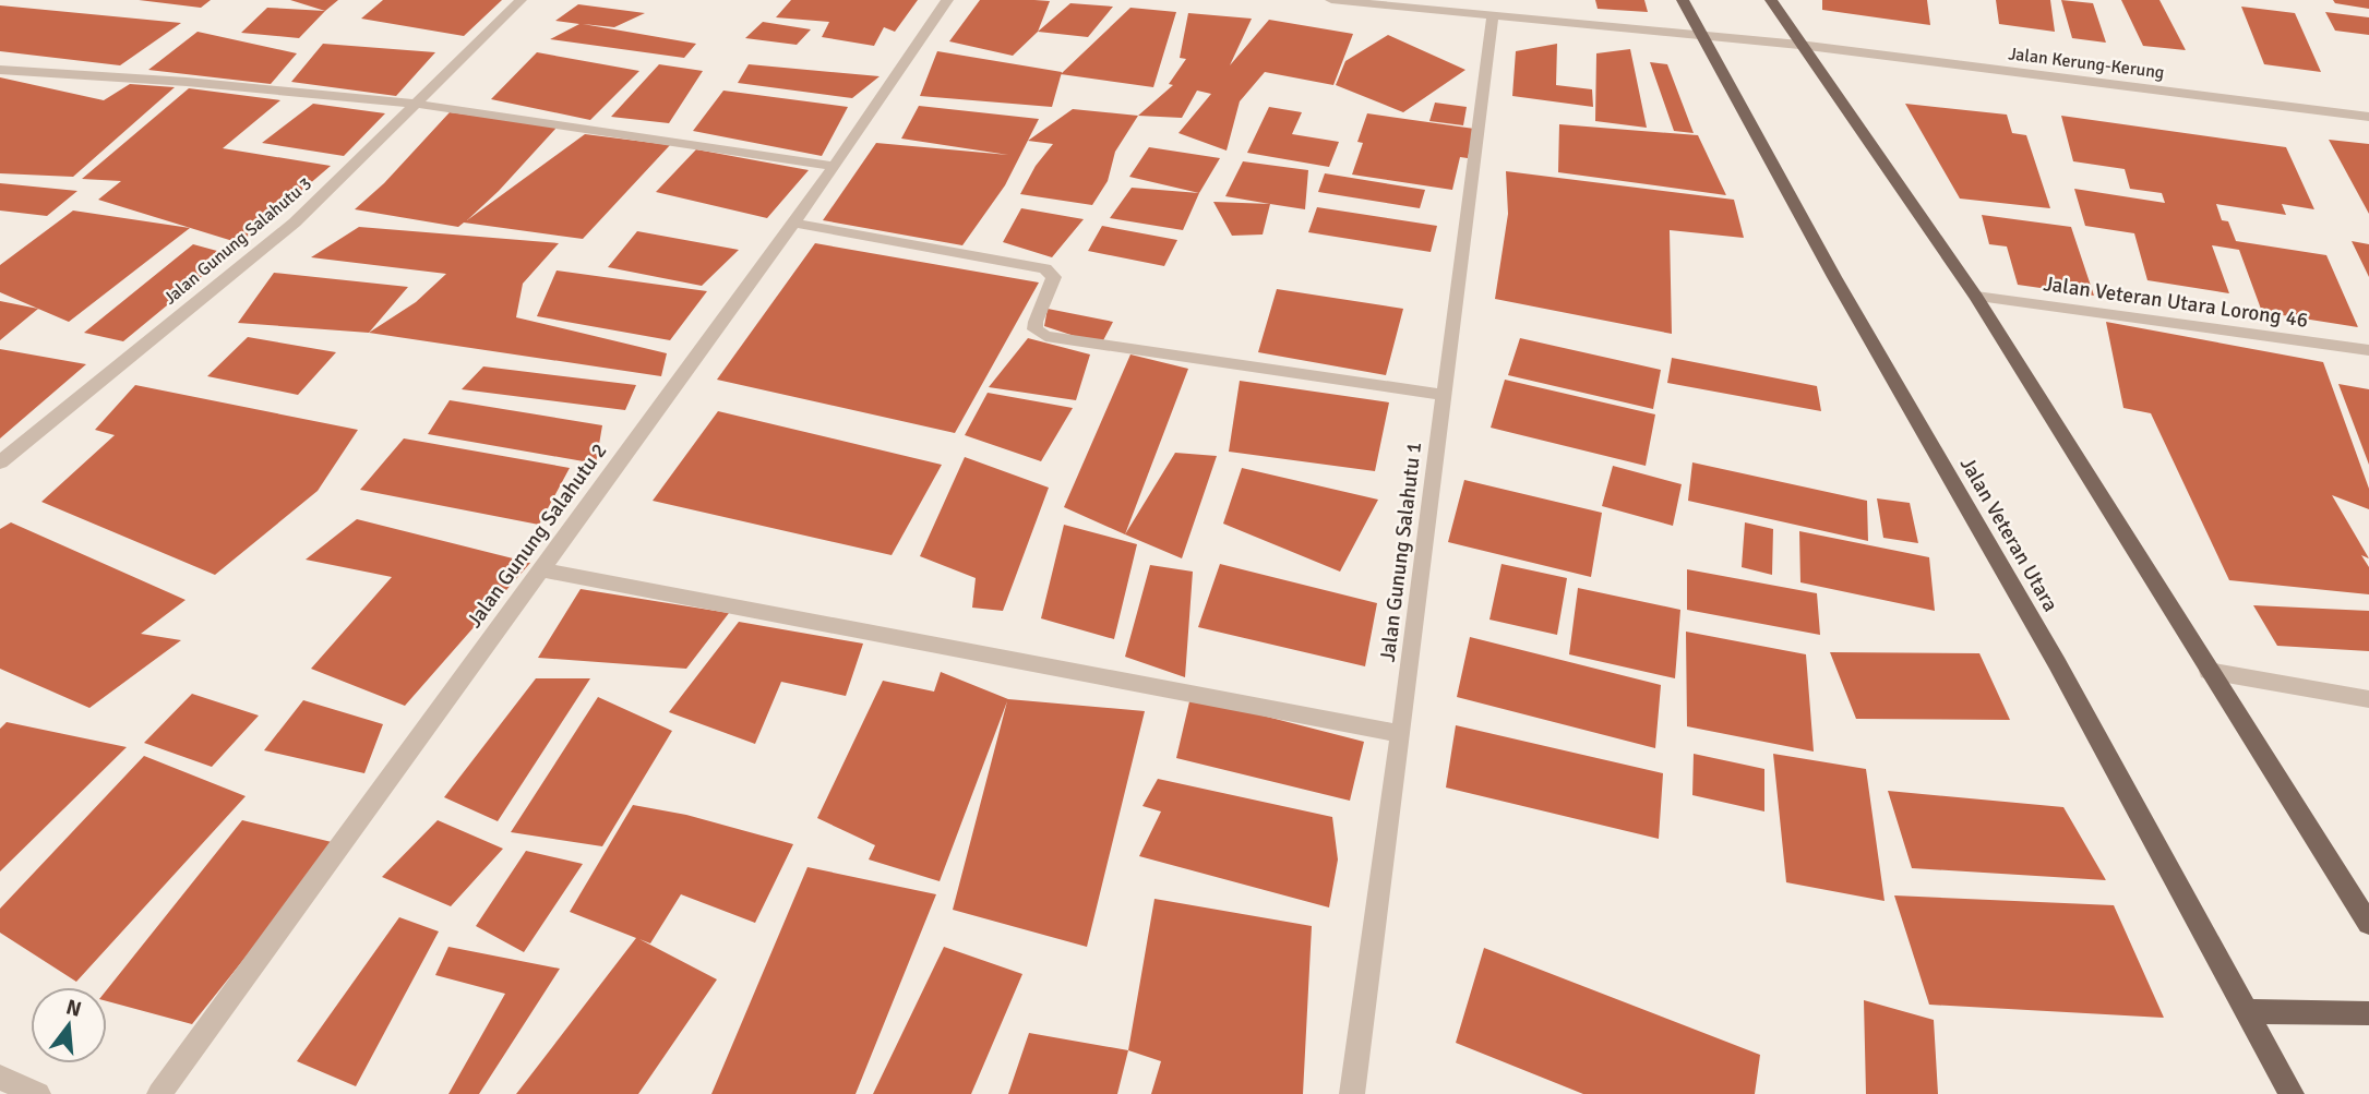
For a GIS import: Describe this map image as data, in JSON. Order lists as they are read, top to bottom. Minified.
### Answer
{"streets":{"main road":["Jalan Veteran Utara"],"street":["Jalan Kerung-Kerung","Jalan Gunung Salahutu 3","Jalan Veteran Utara Lorong 46","Jalan Gunung Salahutu 2","Jalan Gunung Salahutu 1"]},"crossings":[["Jalan Kerung-Kerung","Jalan Veteran Utara"],["Jalan Kerung-Kerung","Jalan Gunung Salahutu 1"]],"north":"top"}
